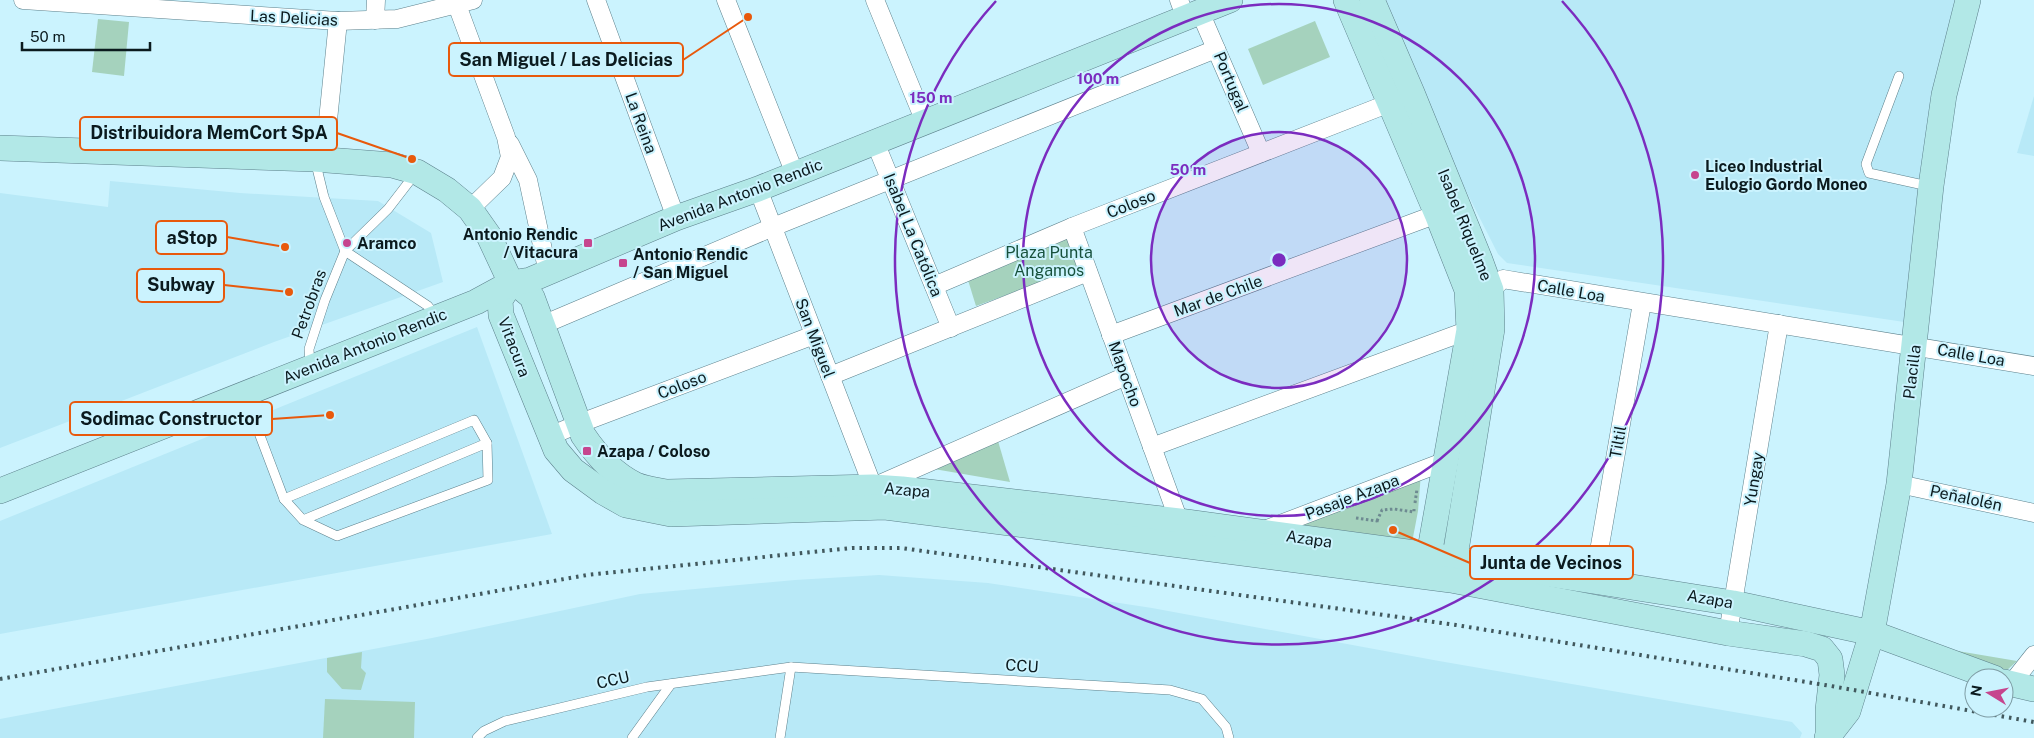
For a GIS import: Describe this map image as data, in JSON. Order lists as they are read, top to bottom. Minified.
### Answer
{"streets":{"street":["Las Delicias","Portugal","La Reina","Avenida Antonio Rendic","Coloso","Isabel Riquelme","Isabel La Católica","Calle Loa","Mar de Chile","San Miguel","Vitacura","Placilla","Mapocho","Tiltil","Yungay","Azapa","Pasaje Azapa","Peñalolén"],"lane":["Petrobras","CCU"]},"crossings":[["Portugal","Avenida Antonio Rendic"],["Portugal","Coloso"],["La Reina","Avenida Antonio Rendic"],["Avenida Antonio Rendic","Isabel La Católica"],["Avenida Antonio Rendic","Petrobras"],["Avenida Antonio Rendic","San Miguel"],["Avenida Antonio Rendic","Vitacura"],["Coloso","Isabel Riquelme"],["Coloso","Isabel La Católica"],["Coloso","San Miguel"],["Coloso","Vitacura"],["Coloso","Mapocho"],["Isabel Riquelme","Calle Loa"],["Isabel Riquelme","Mar de Chile"],["Isabel Riquelme","Azapa"],["Isabel Riquelme","Pasaje Azapa"],["Calle Loa","Placilla"],["Calle Loa","Tiltil"],["Calle Loa","Yungay"],["Mar de Chile","Mapocho"],["San Miguel","Azapa"],["Vitacura","Azapa"],["Placilla","Azapa"],["Placilla","Peñalolén"],["Mapocho","Azapa"],["Tiltil","Azapa"],["Yungay","Azapa"],["Azapa","Pasaje Azapa"]],"parks":["Plaza Punta Angamos"],"places":{"other":["San Miguel / Las Delicias","Distribuidora MemCort SpA","Liceo Industrial Eulogio Gordo Moneo","Aramco","aStop","Subway","Sodimac Constructor","Junta de Vecinos"],"transit":["Antonio Rendic / Vitacura","Antonio Rendic / San Miguel","Azapa / Coloso"]},"scale_bar":"50 m","north":"left","rings":["100 m","150 m","50 m"]}
